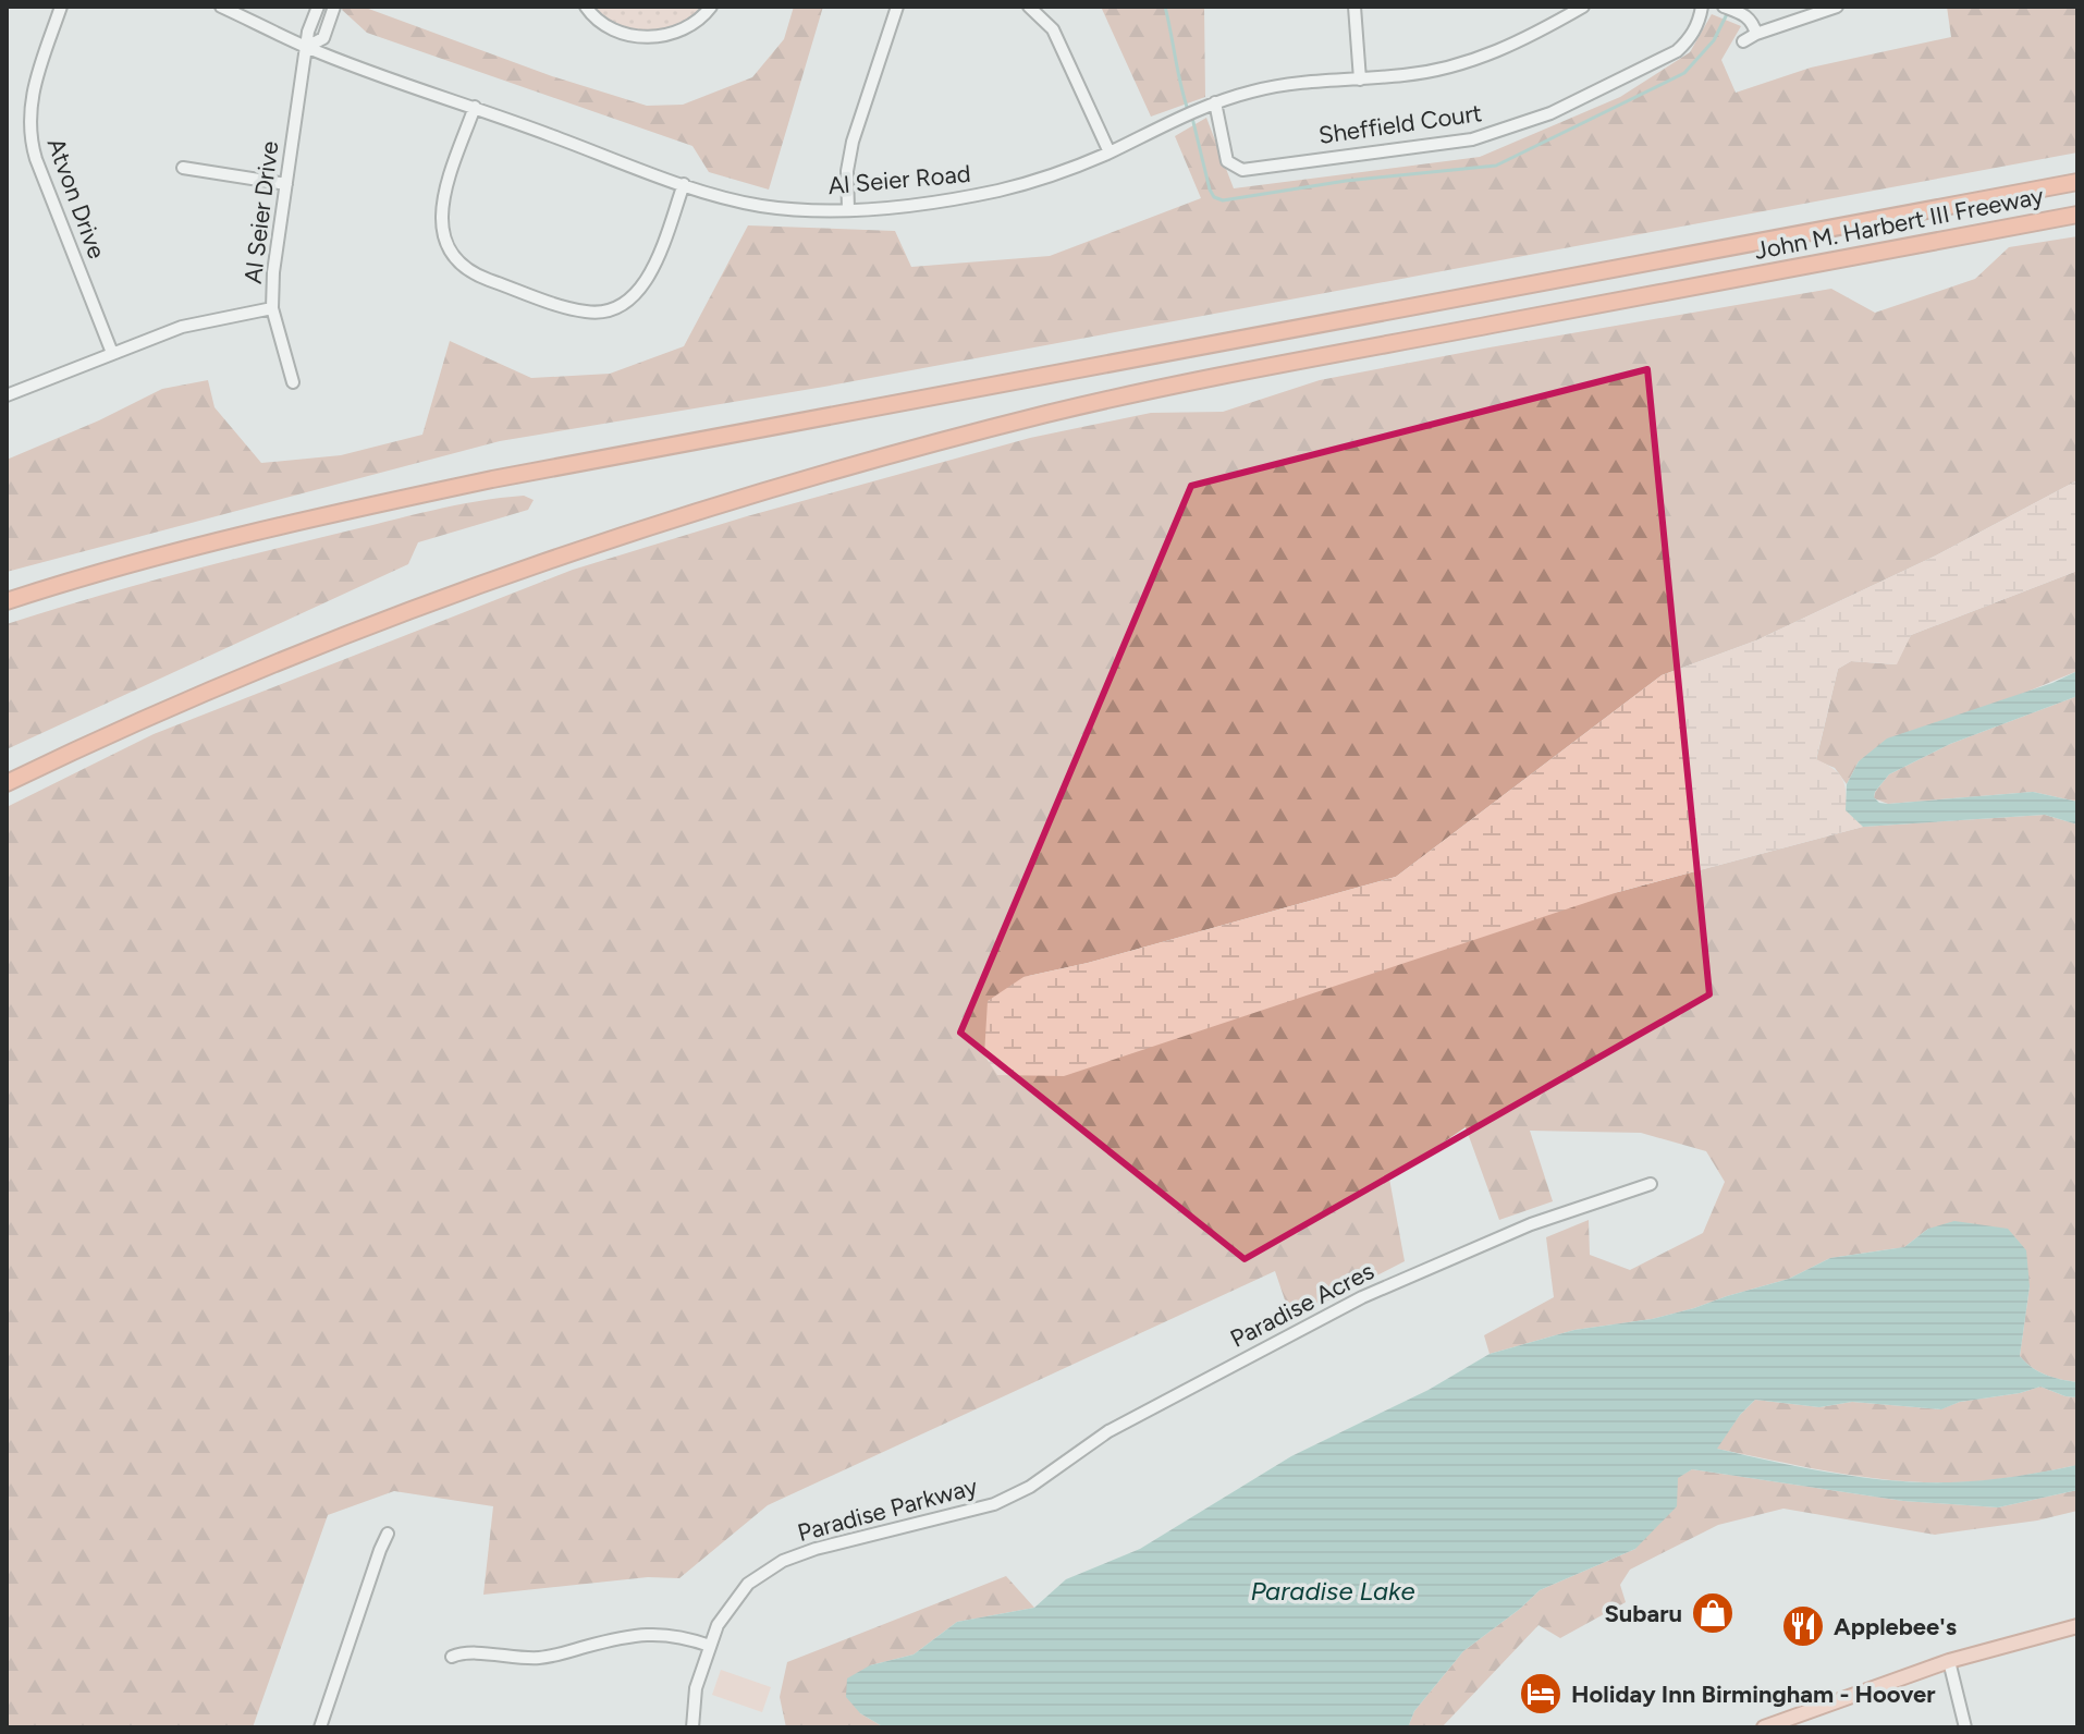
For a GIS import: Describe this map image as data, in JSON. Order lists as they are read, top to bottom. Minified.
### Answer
{"streets":{"highway":["John M. Harbert III Freeway"],"street":["Sheffield Court","Al Seier Road","Atvon Drive","Al Seier Drive","Paradise Acres","Paradise Parkway"]},"crossings":[["Sheffield Court","Al Seier Road"],["Al Seier Road","Al Seier Drive"],["Paradise Acres","Paradise Parkway"]],"water":["Paradise Lake"],"places":{"shop":["Subaru"],"restaurant":["Applebee's"],"hotel":["Holiday Inn Birmingham - Hoover"]}}
